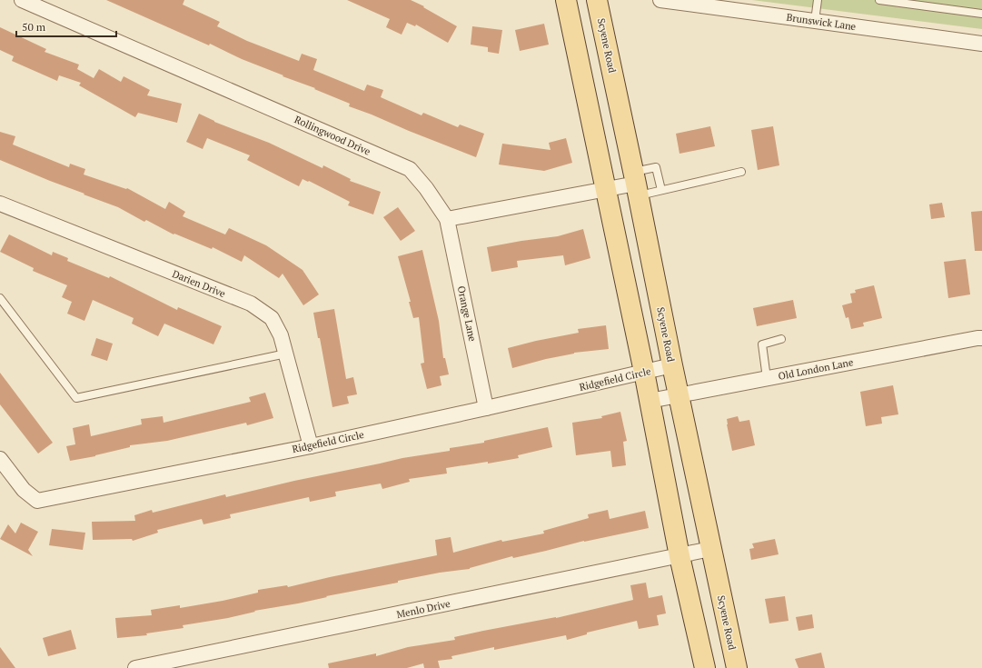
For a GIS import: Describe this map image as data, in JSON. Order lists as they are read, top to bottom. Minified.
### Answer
{"streets":{"main road":["Scyene Road"],"street":["Brunswick Lane","Rollingwood Drive","Darien Drive","Orange Lane","Old London Lane","Ridgefield Circle","Menlo Drive"]},"crossings":[["Scyene Road","Old London Lane"],["Scyene Road","Ridgefield Circle"],["Scyene Road","Menlo Drive"],["Rollingwood Drive","Orange Lane"],["Darien Drive","Ridgefield Circle"],["Orange Lane","Ridgefield Circle"]],"scale_bar":"50 m"}
